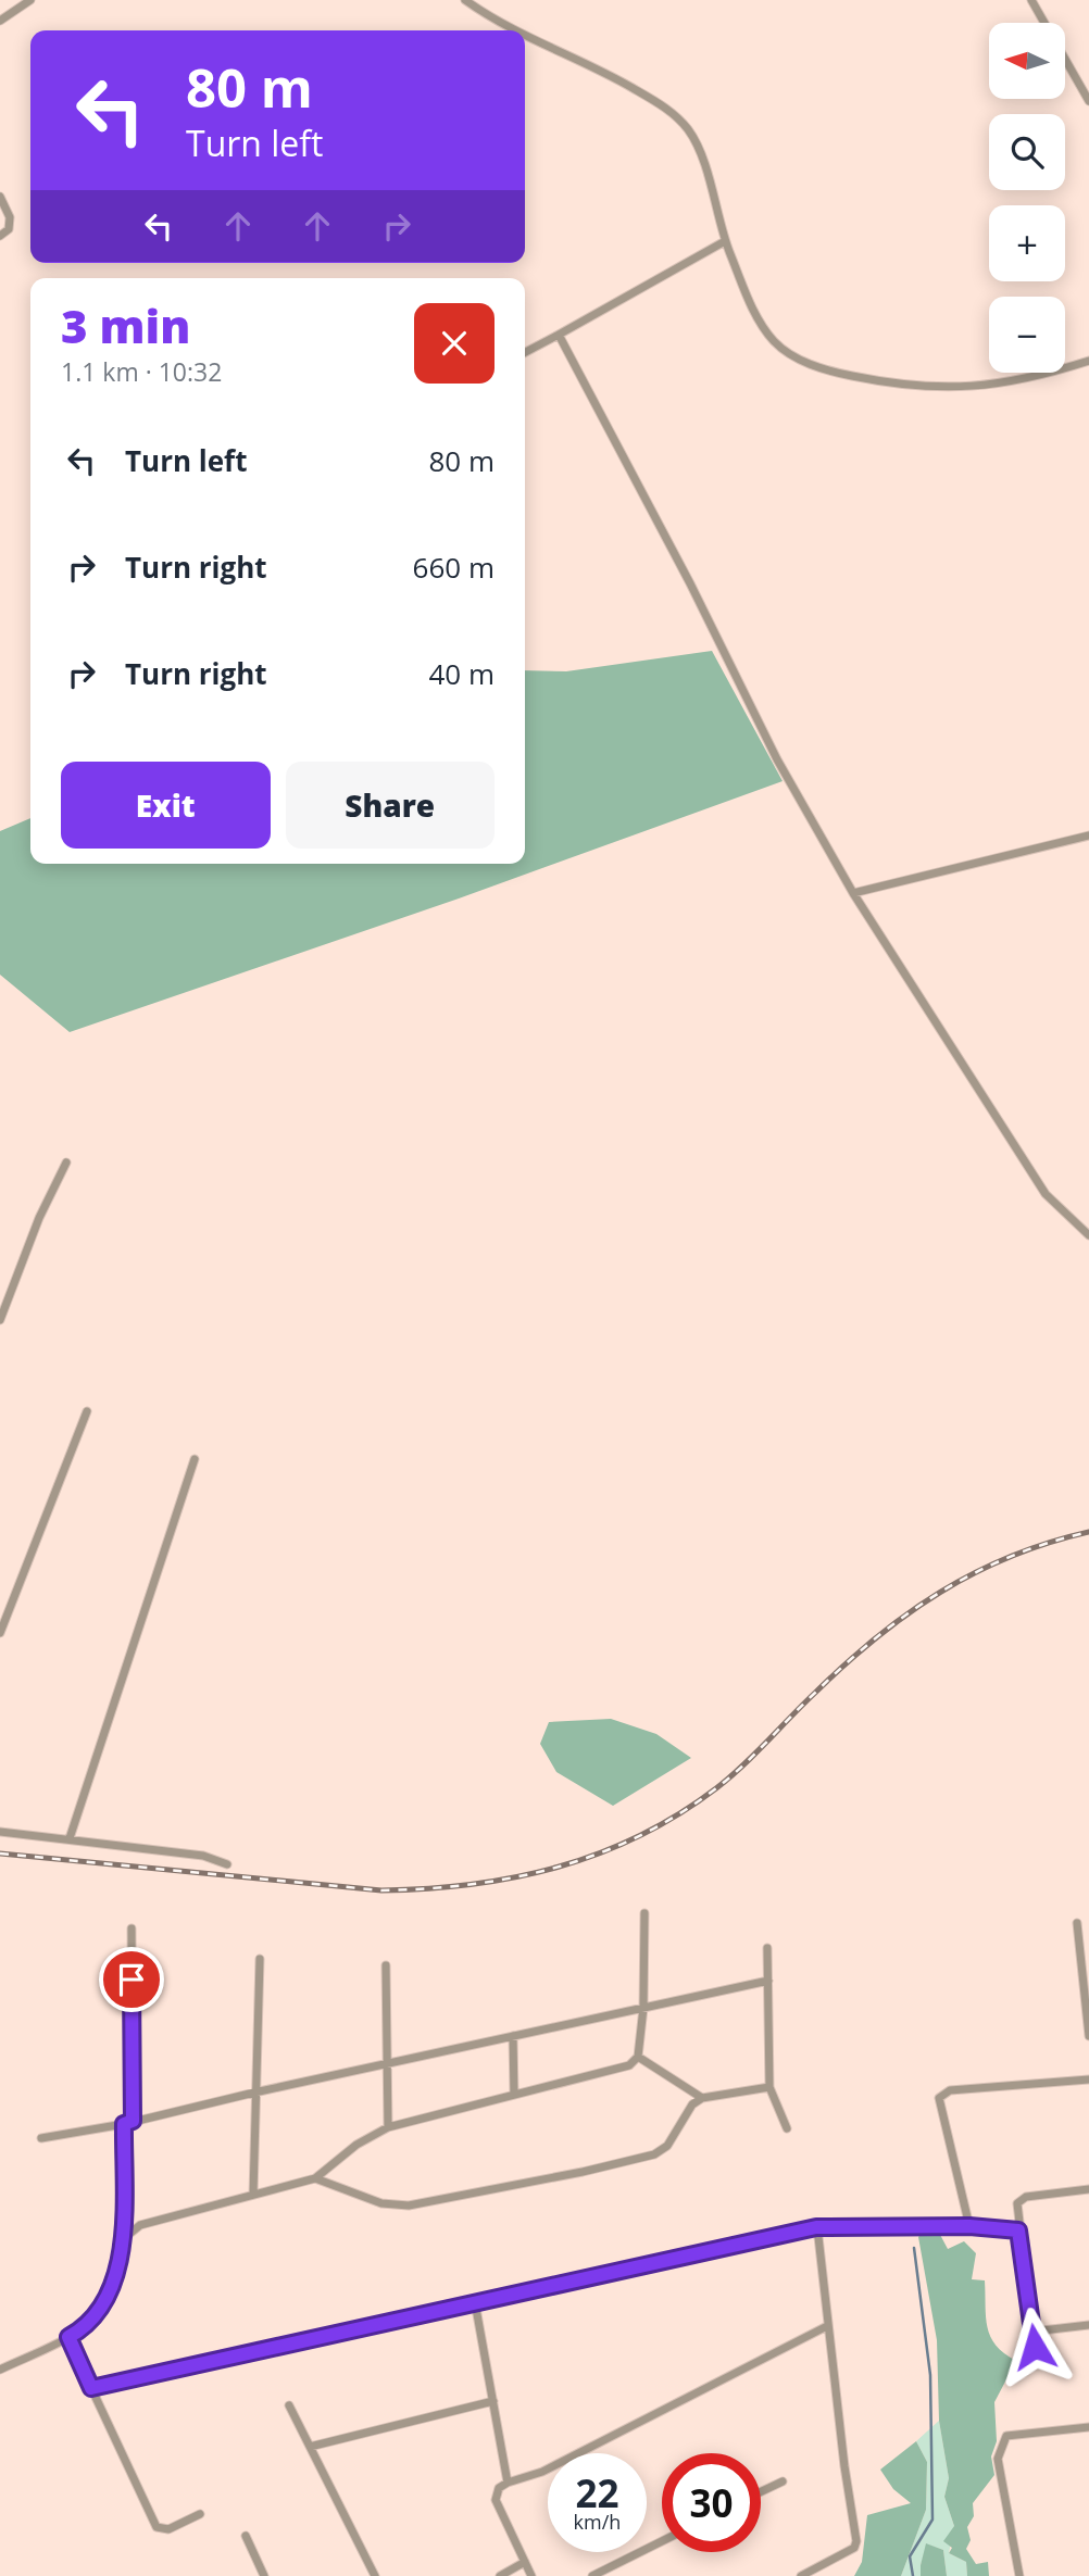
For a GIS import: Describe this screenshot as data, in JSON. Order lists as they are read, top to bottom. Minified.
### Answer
{"north":"left","page":{"map_buttons":["+","−"],"turn":["80 m","Turn left"],"heading":["3 min","1.1 km · 10:32"],"list":[{"name":"Turn left","value":"80 m"},{"name":"Turn right","value":"660 m"},{"name":"Turn right","value":"40 m"}],"buttons":["Exit","Share"],"speed":"22 km/h","limit":"30"}}
